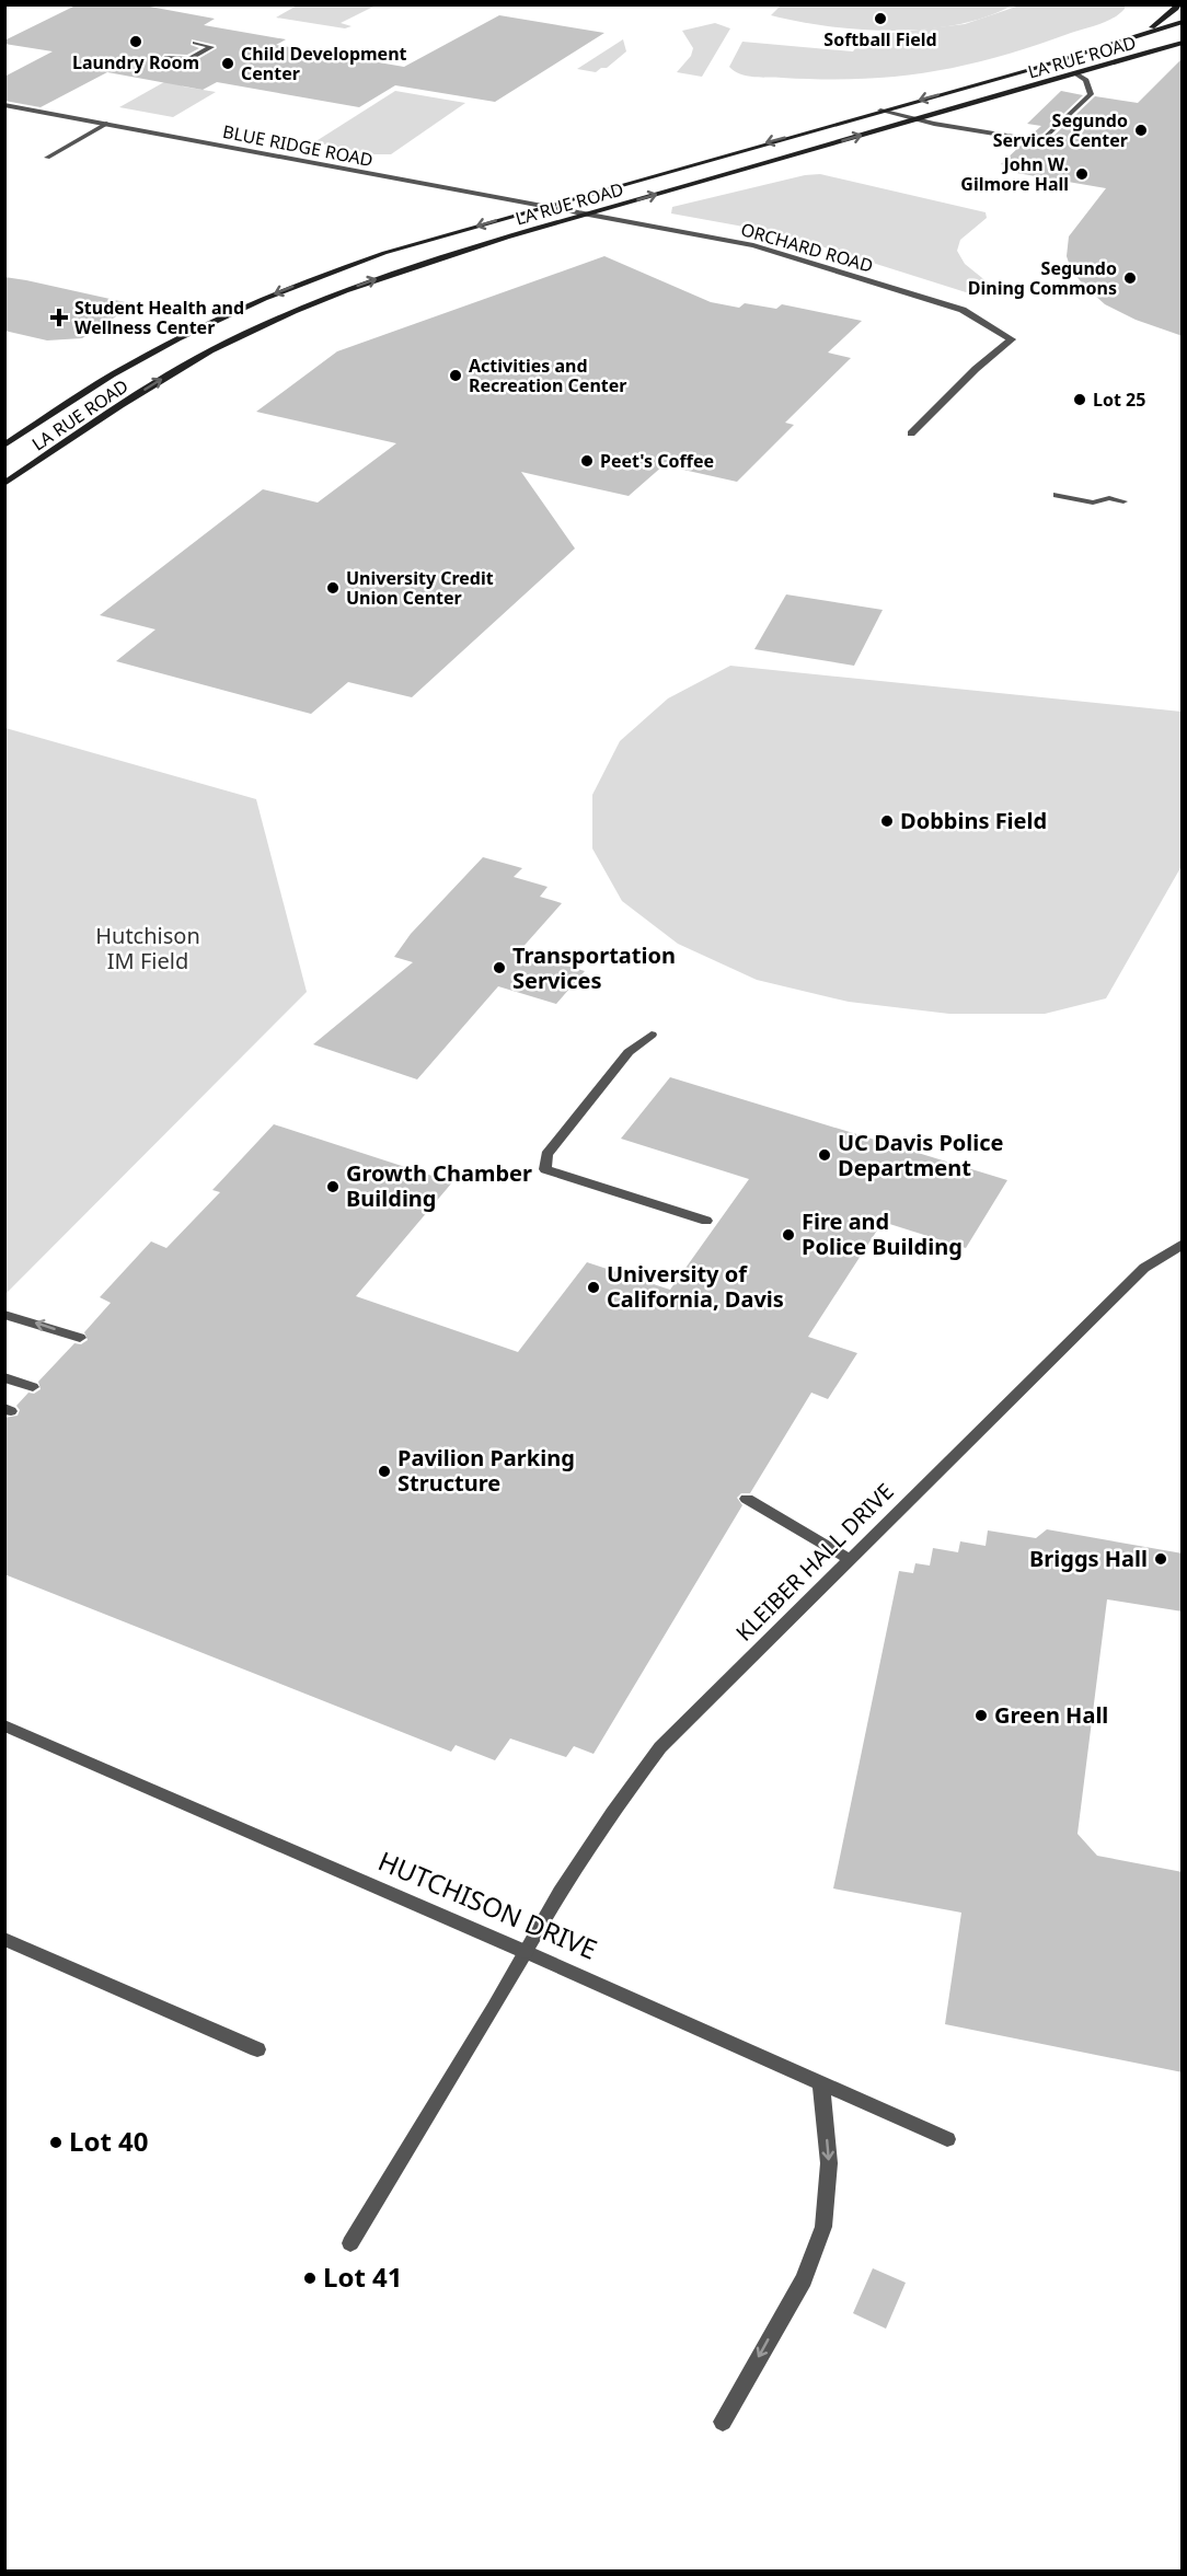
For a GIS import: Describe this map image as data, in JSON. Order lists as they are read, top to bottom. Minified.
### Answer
{"streets":{"main road":["LA RUE ROAD"],"street":["BLUE RIDGE ROAD","ORCHARD ROAD","KLEIBER HALL DRIVE","HUTCHISON DRIVE"]},"crossings":[["LA RUE ROAD","BLUE RIDGE ROAD"],["LA RUE ROAD","ORCHARD ROAD"],["BLUE RIDGE ROAD","ORCHARD ROAD"],["KLEIBER HALL DRIVE","HUTCHISON DRIVE"]],"parks":["Hutchison IM Field"],"places":{"other":["Softball Field","Laundry Room","Child Development Center","Segundo Services Center","John W. Gilmore Hall","Segundo Dining Commons","Activities and Recreation Center","Lot 25","Peet's Coffee","University Credit Union Center","Dobbins Field","Transportation Services","UC Davis Police Department","Growth Chamber Building","Fire and Police Building","University of California, Davis","Pavilion Parking Structure","Briggs Hall","Green Hall","Lot 40","Lot 41"],"health":["Student Health and Wellness Center"]}}
